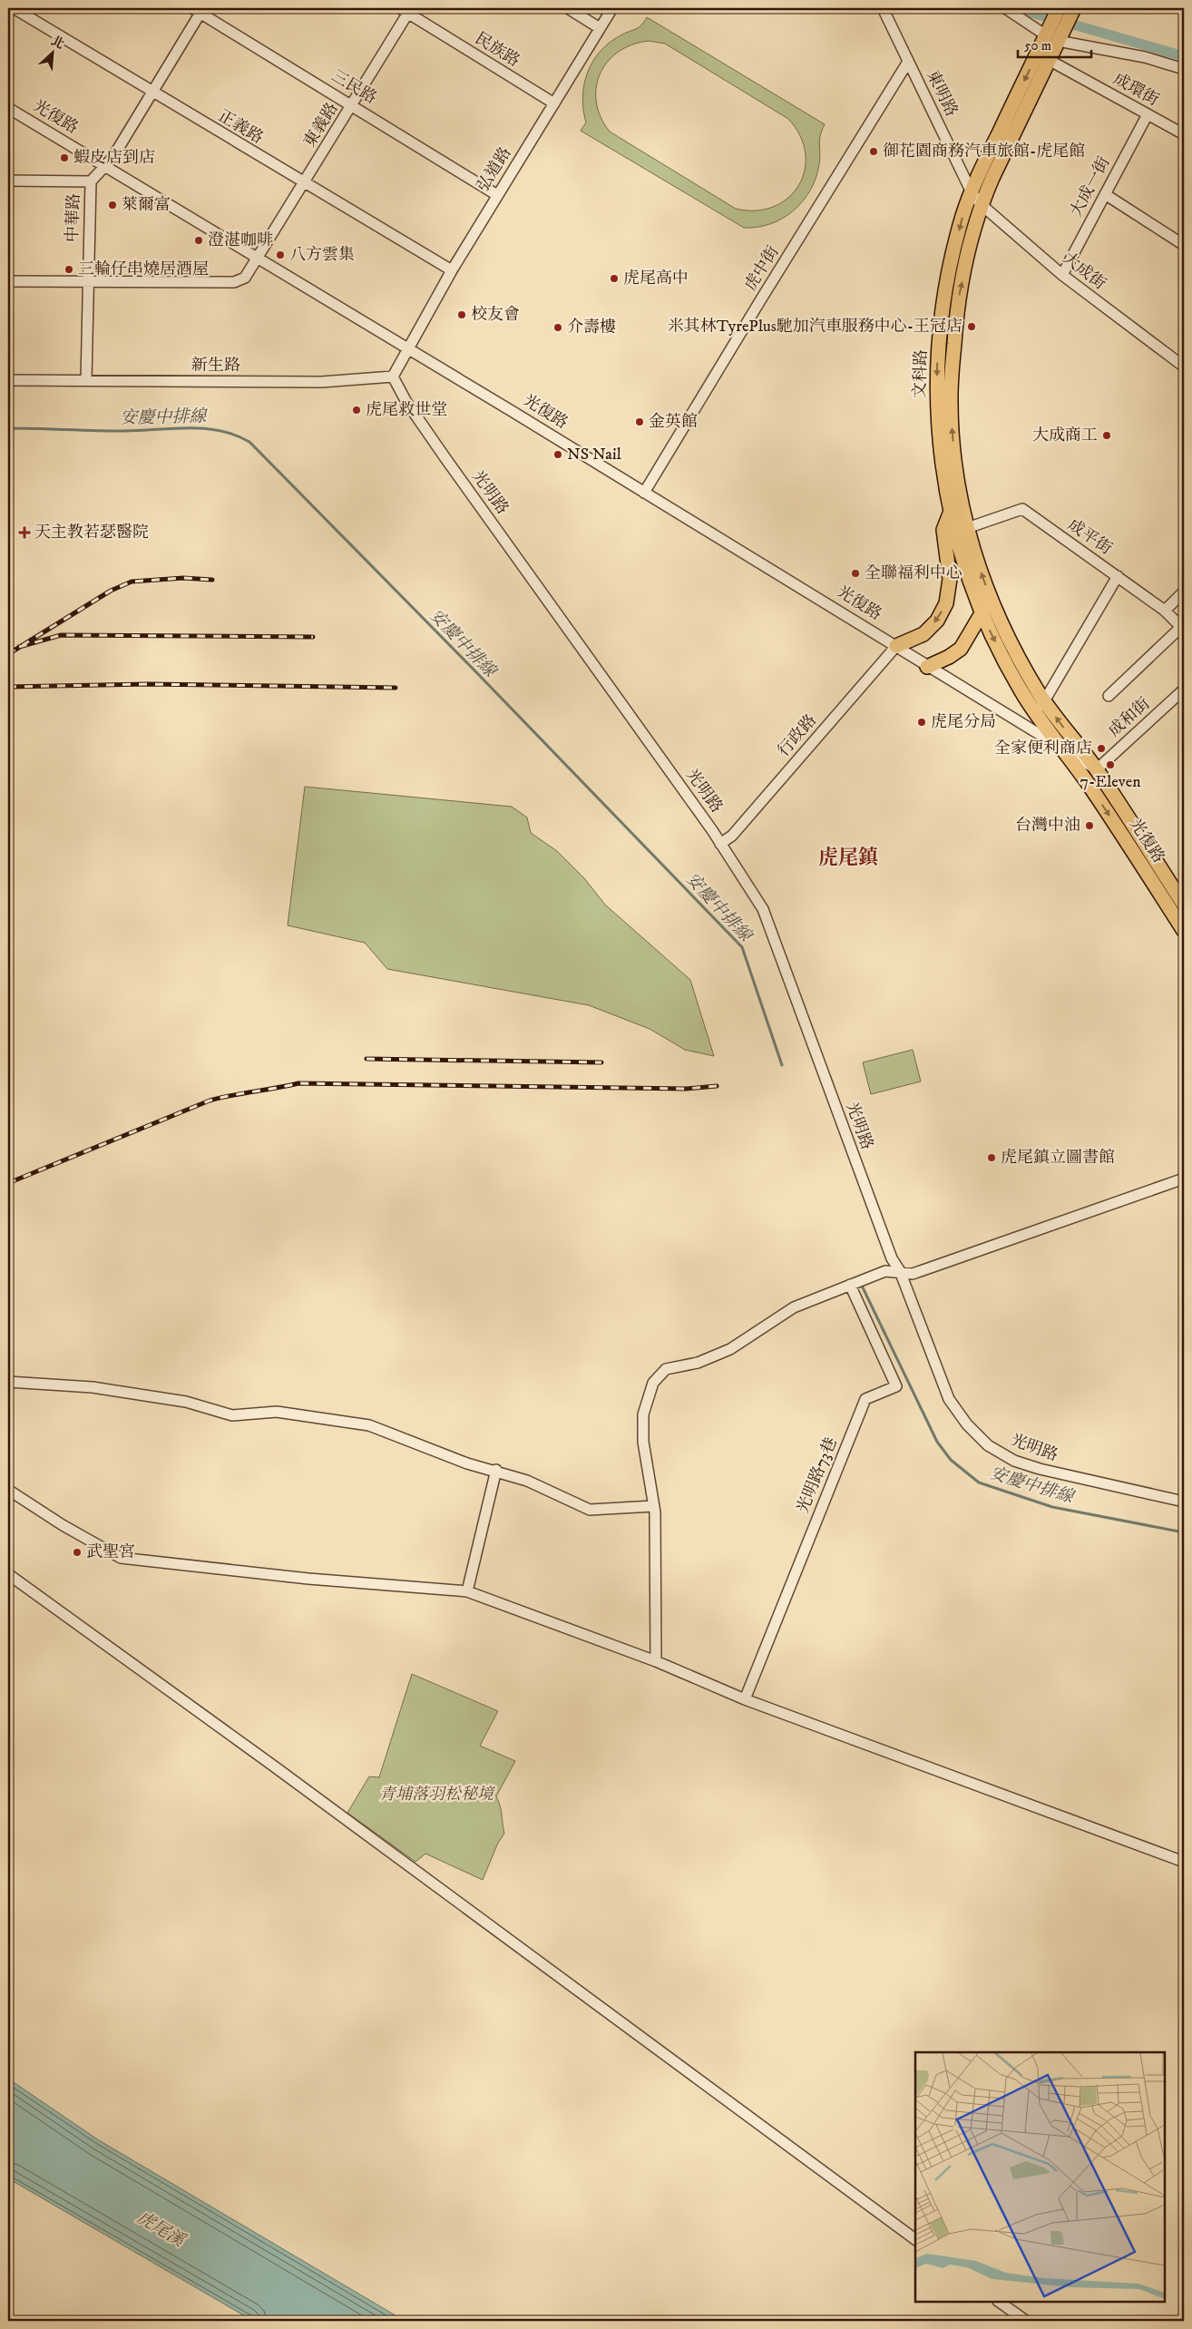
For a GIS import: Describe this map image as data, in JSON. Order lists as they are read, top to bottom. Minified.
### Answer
{"streets":{"main road":["光復路","文科路"],"street":["民族路","三民路","成環街","東明路","東義路","正義路","弘道路","大成一街","中華路","虎中街","大成街","新生路","光明路","成平街","成和街","行政路","光明路73巷"]},"crossings":[["民族路","東義路"],["民族路","弘道路"],["三民路","東義路"],["三民路","弘道路"],["三民路","中華路"],["成環街","大成一街"],["成環街","文科路"],["東明路","虎中街"],["東明路","大成街"],["東明路","文科路"],["光復路","東義路"],["光復路","弘道路"],["光復路","中華路"],["光復路","虎中街"],["光復路","文科路"],["光復路","成和街"],["光復路","行政路"],["東義路","正義路"],["東義路","中華路"],["正義路","弘道路"],["正義路","中華路"],["大成一街","大成街"],["中華路","新生路"],["大成街","文科路"],["新生路","光明路"],["文科路","成平街"],["文科路","成和街"],["光明路","行政路"]],"districts":["虎尾鎮"],"water":["安慶中排線","虎尾溪"],"parks":["青埔落羽松秘境"],"places":{"other":["御花園商務汽車旅館-虎尾館","蝦皮店到店","萊爾富","澄湛咖啡","八方雲集","三輪仔串燒居酒屋","虎尾高中","校友會","米其林TyrePlus馳加汽車服務中心-王冠店","介壽樓","虎尾救世堂","金英館","大成商工","NS Nail","全聯福利中心","虎尾分局","全家便利商店","7-Eleven","台灣中油","虎尾鎮立圖書館","武聖宮"],"health":["天主教若瑟醫院"]},"scale_bar":"50 m","north":"top right"}
